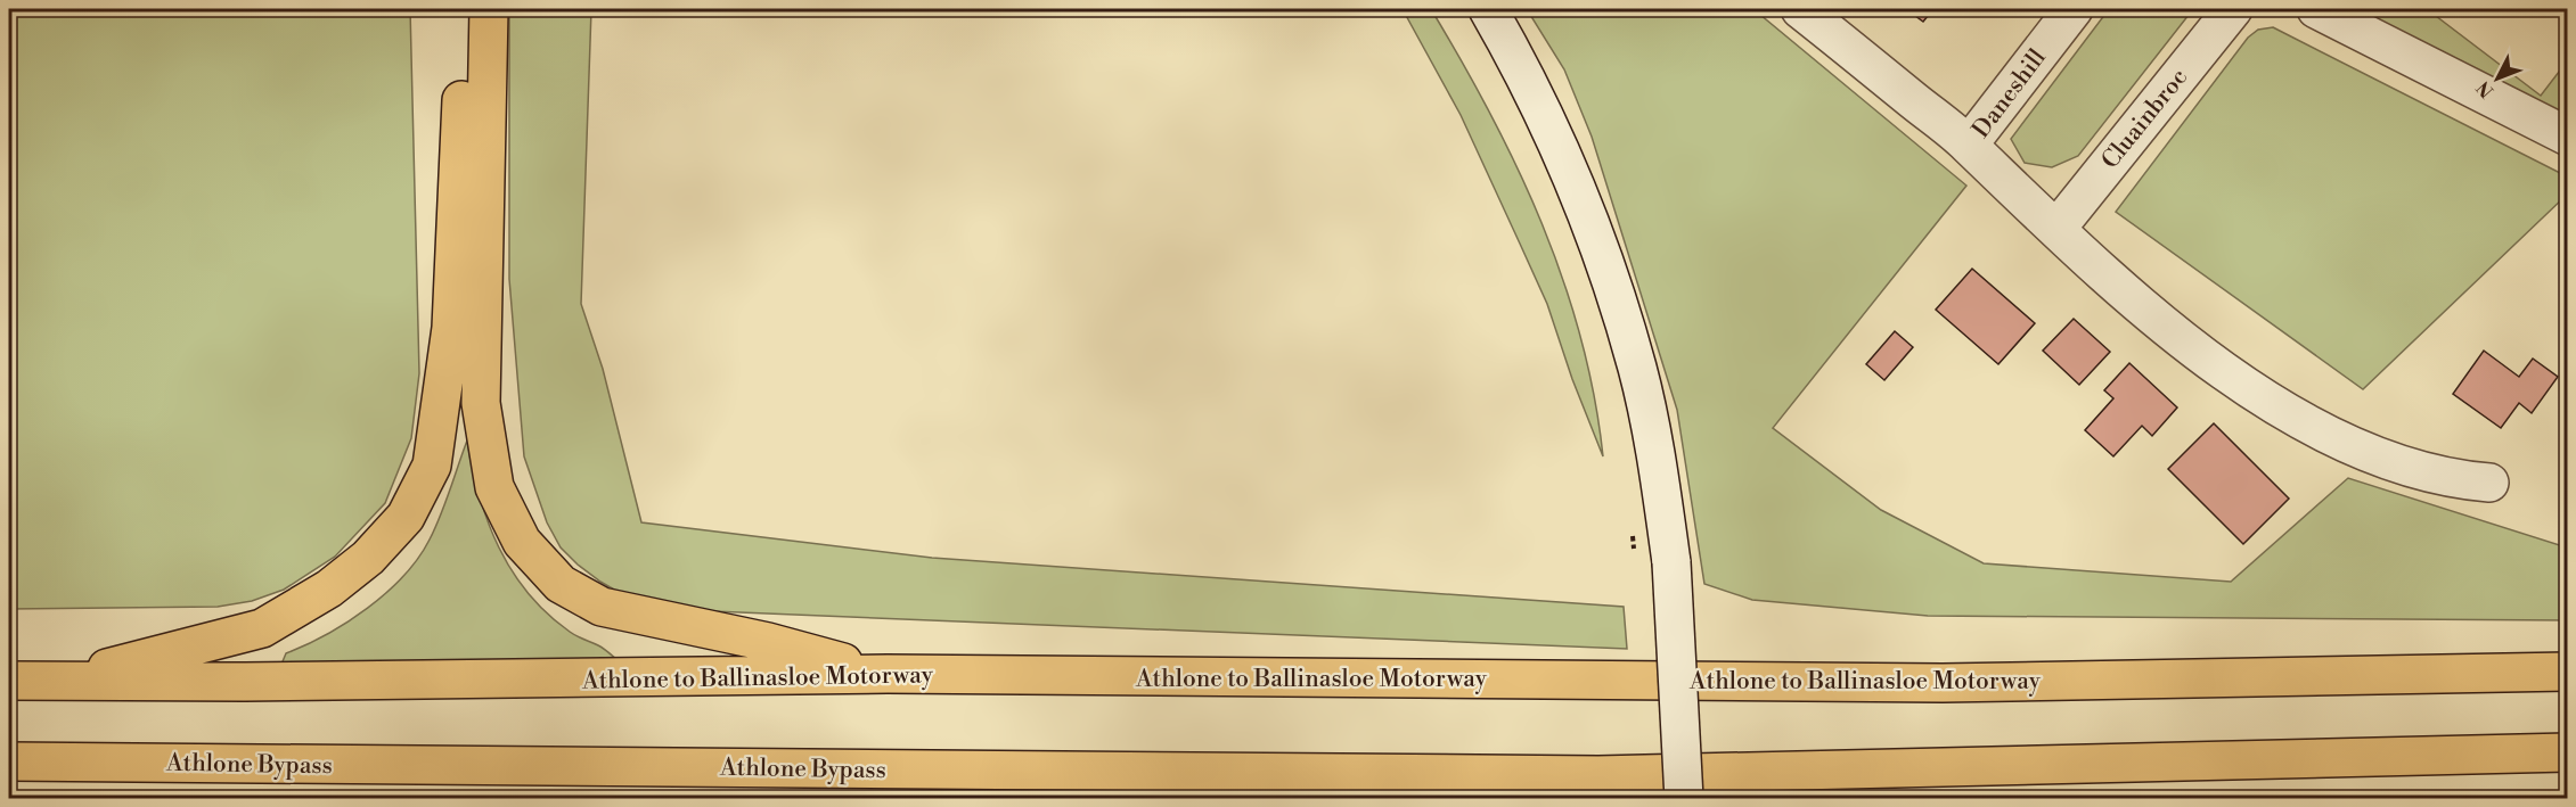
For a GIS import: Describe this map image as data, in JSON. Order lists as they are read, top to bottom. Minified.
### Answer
{"streets":{"highway":["Athlone to Ballinasloe Motorway","Athlone Bypass"],"street":["Daneshill","Cluainbroc"]},"north":"bottom left"}
